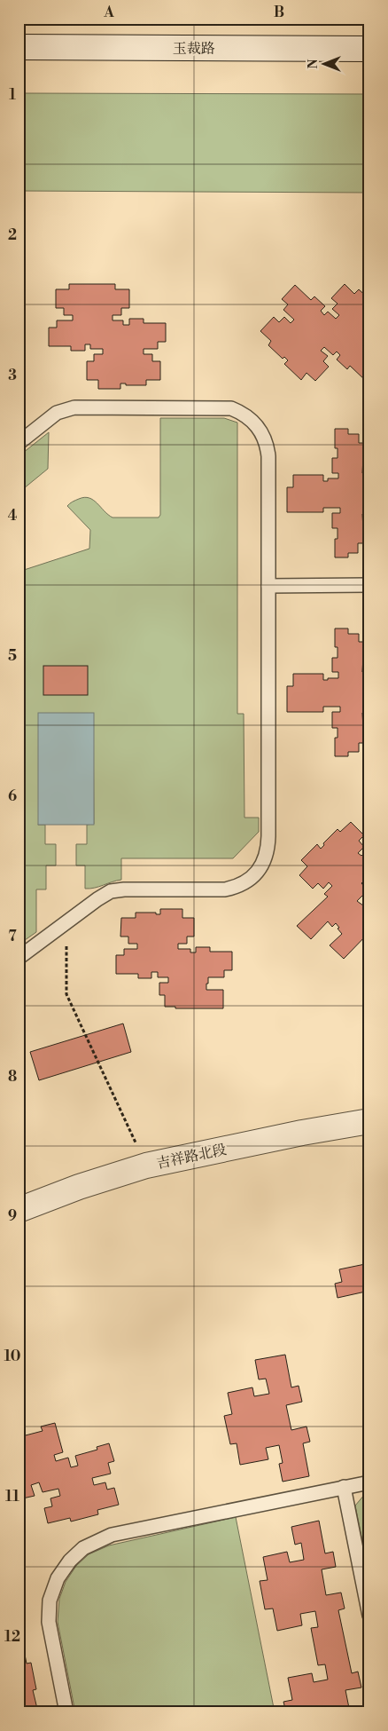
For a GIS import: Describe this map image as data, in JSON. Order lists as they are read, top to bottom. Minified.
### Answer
{"streets":{"street":["玉裁路","吉祥路北段"]},"north":"left","grid":{"columns":["A","B"],"rows":["1","2","3","4","5","6","7","8","9","10","11","12"]}}
